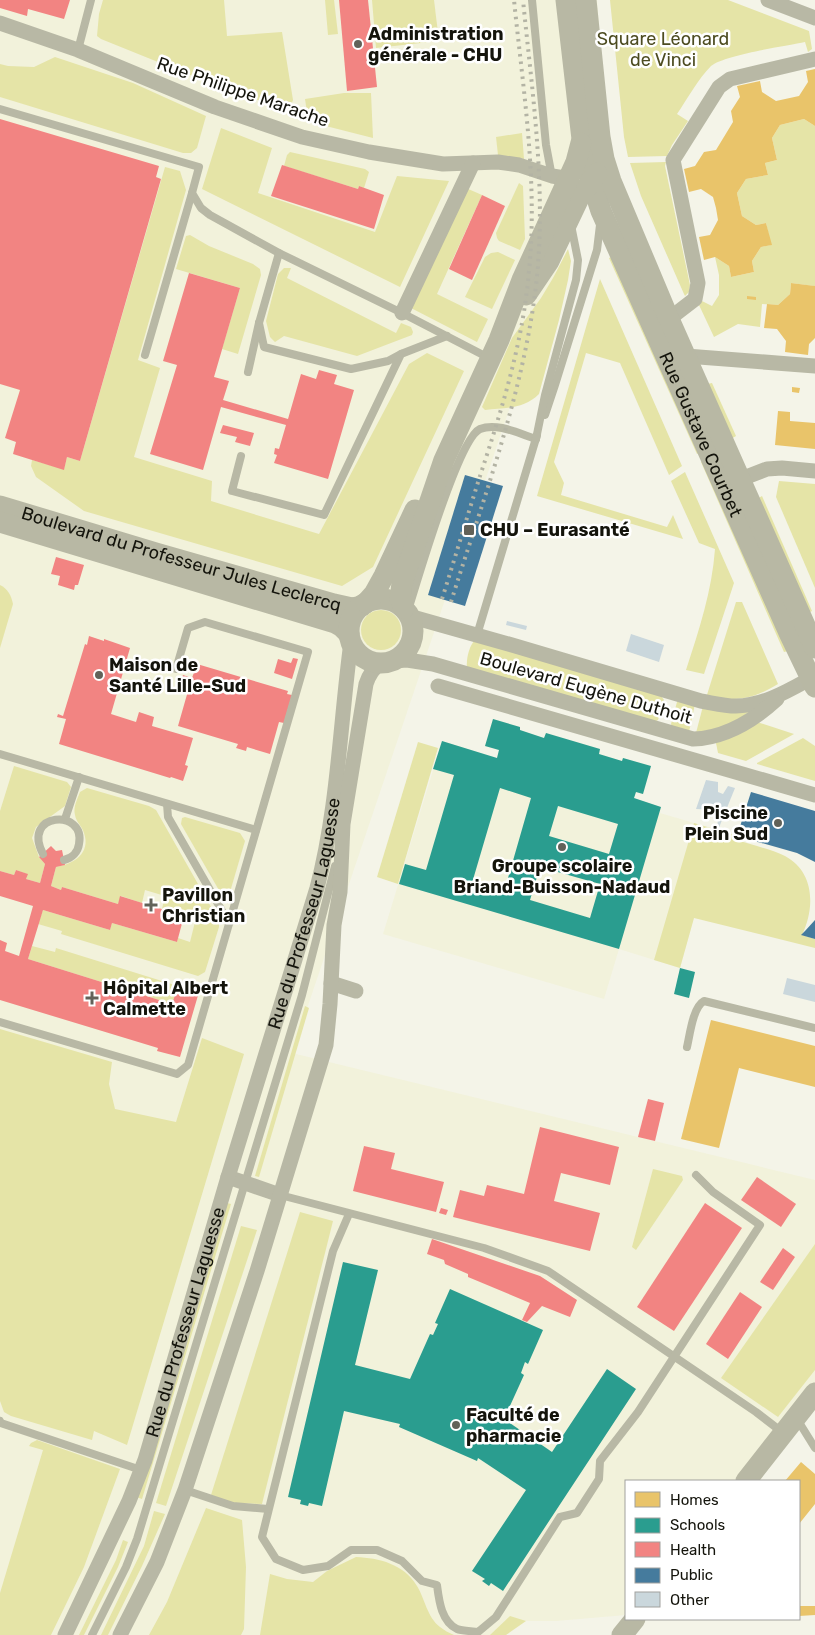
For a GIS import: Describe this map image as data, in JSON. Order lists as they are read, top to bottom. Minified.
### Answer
{"streets":{"street":["Rue Philippe Marache","Rue Gustave Courbet","Boulevard du Professeur Jules Leclercq","Boulevard Eugène Duthoit","Rue du Professeur Laguesse"]},"crossings":[["Rue Gustave Courbet","Boulevard Eugène Duthoit"],["Boulevard du Professeur Jules Leclercq","Boulevard Eugène Duthoit"],["Boulevard du Professeur Jules Leclercq","Rue du Professeur Laguesse"],["Boulevard Eugène Duthoit","Rue du Professeur Laguesse"]],"parks":["Square Léonard de Vinci"],"places":{"other":["Administration générale - CHU","Maison de Santé Lille-Sud","Piscine Plein Sud","Groupe scolaire Briand-Buisson-Nadaud","Faculté de pharmacie"],"transit":["CHU – Eurasanté"],"health":["Pavillon Christian","Hôpital Albert Calmette"]},"legend":["Homes","Schools","Health","Public","Other"]}
